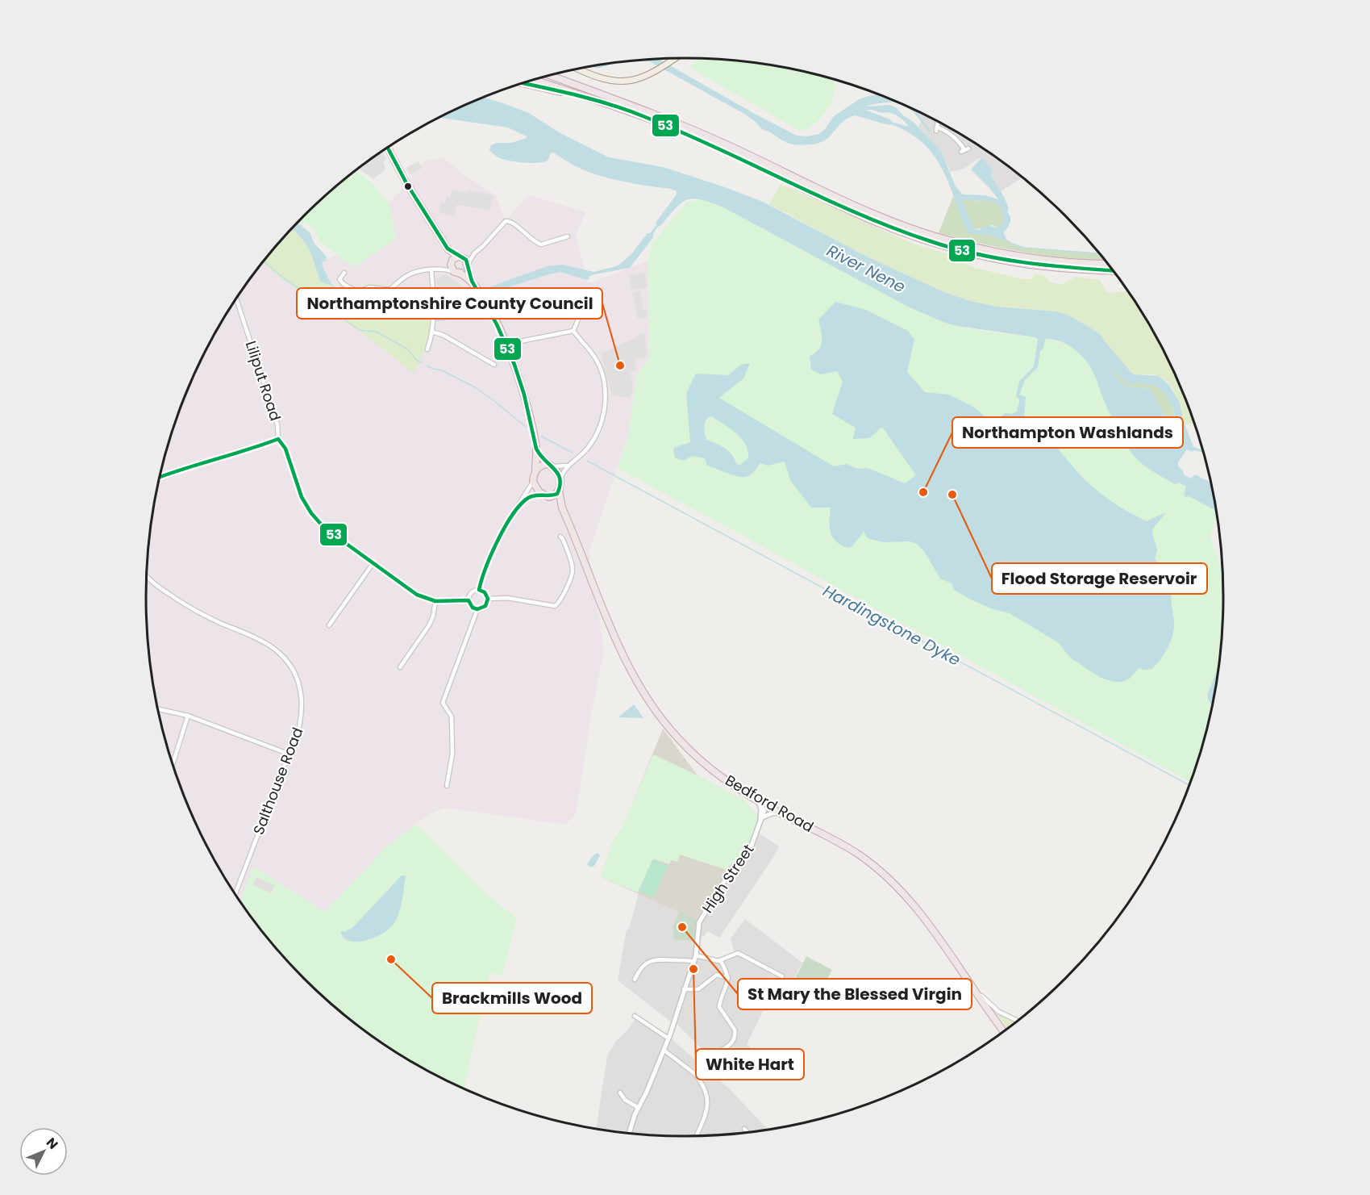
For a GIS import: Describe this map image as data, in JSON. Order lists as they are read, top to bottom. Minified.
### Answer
{"streets":{"highway":["Bedford Road"],"street":["Liliput Road","Salthouse Road","High Street"]},"crossings":[["Bedford Road","High Street"]],"water":["River Nene","Hardingstone Dyke"],"places":["Northamptonshire County Council","Northampton Washlands","Flood Storage Reservoir","St Mary the Blessed Virgin","Brackmills Wood","White Hart"],"lines":["transit line 53"],"north":"top right"}
